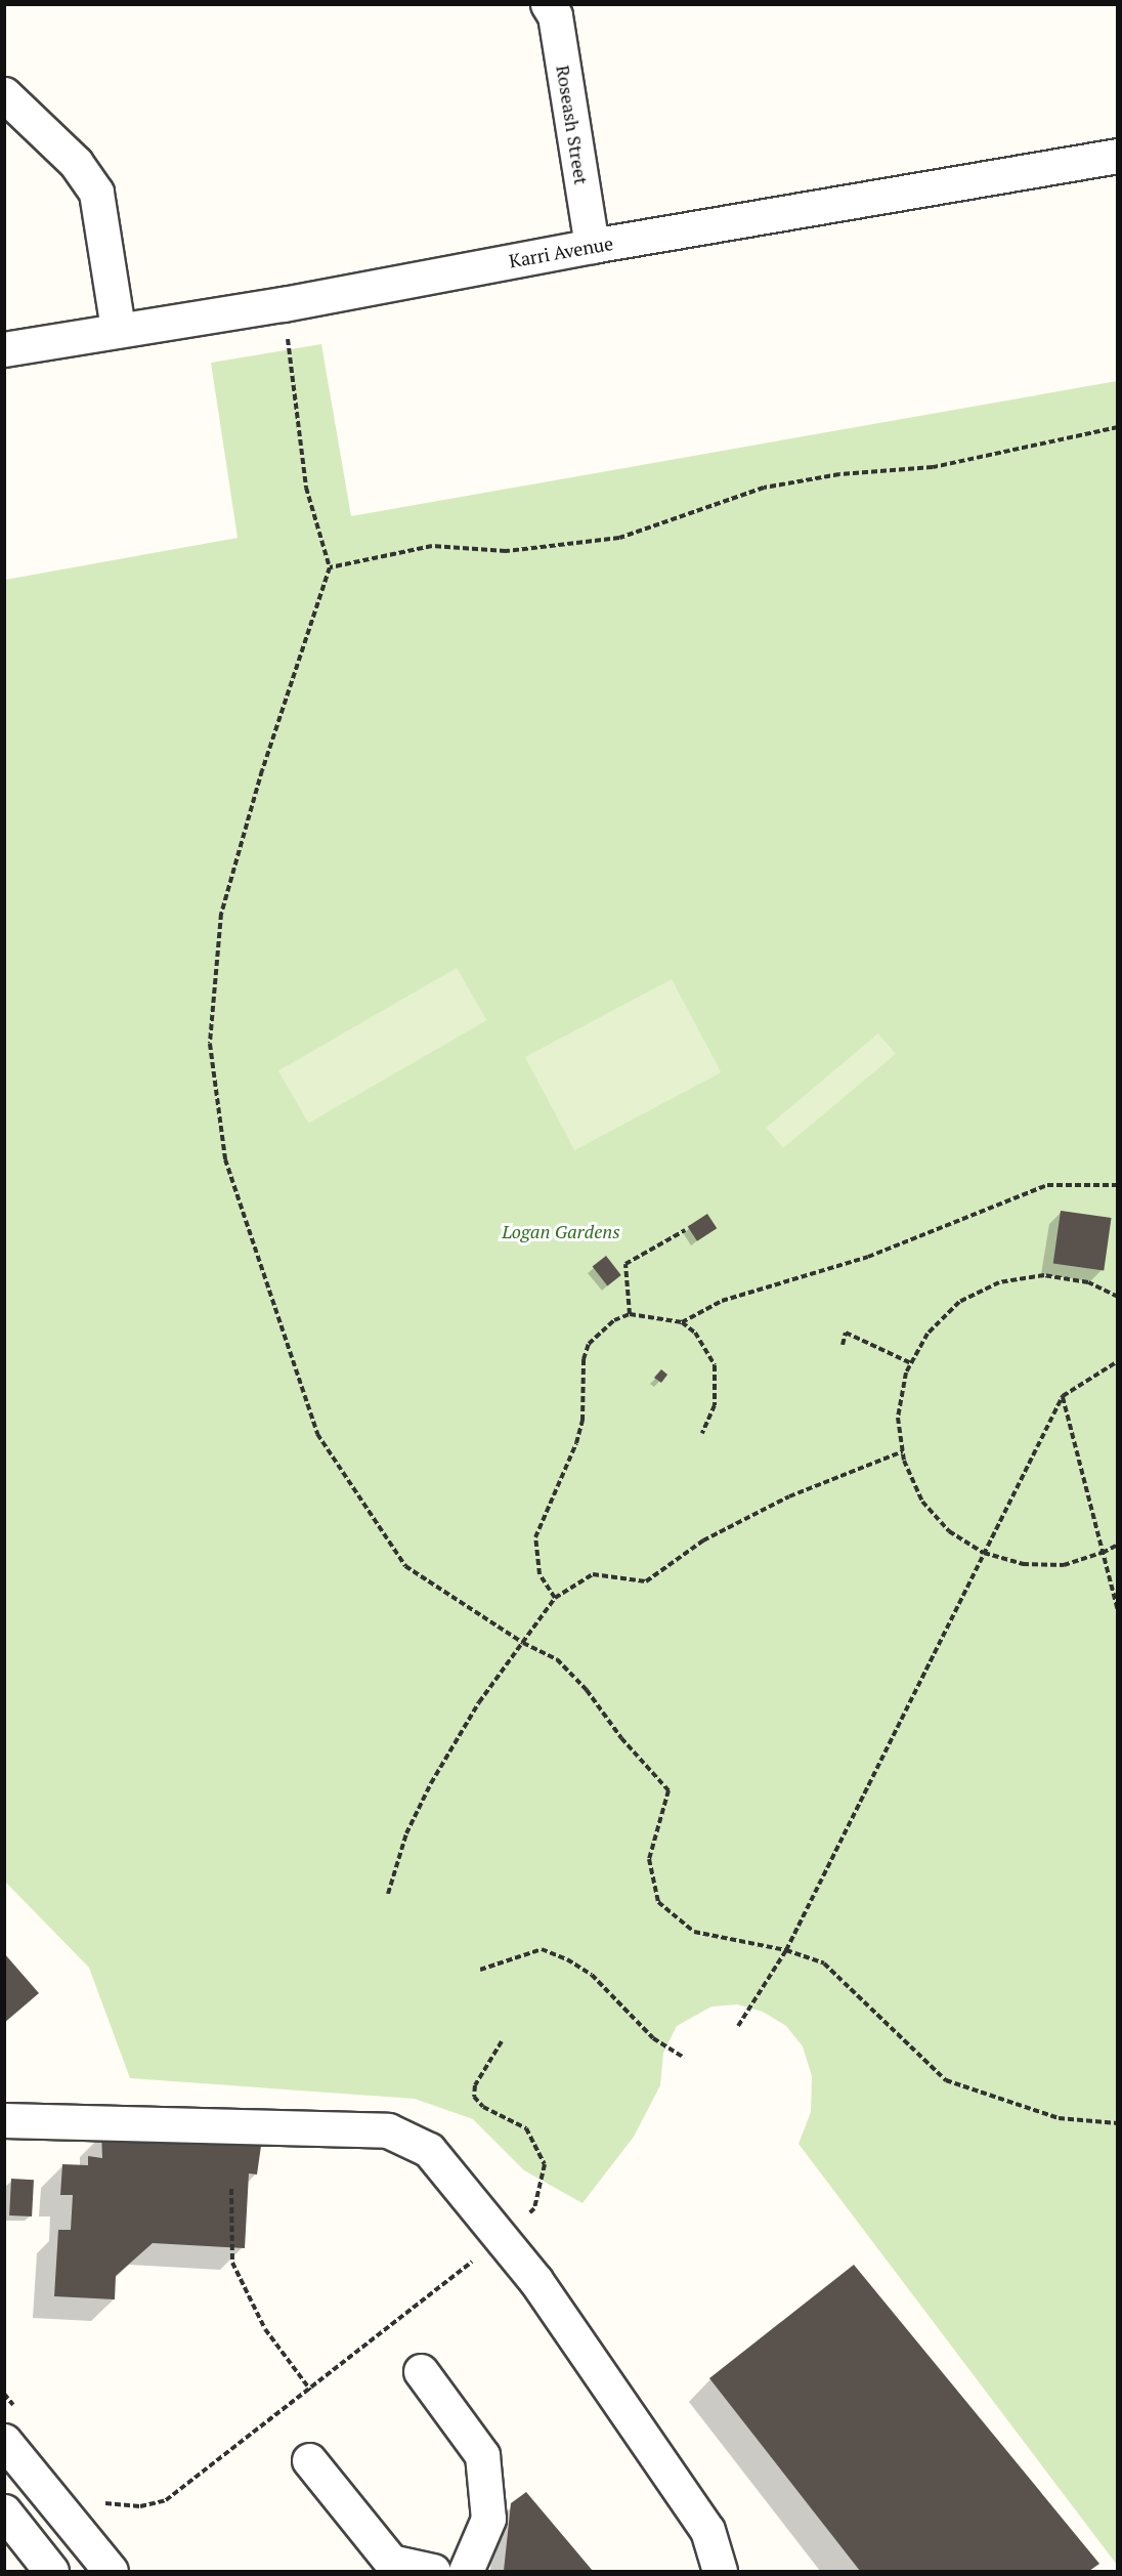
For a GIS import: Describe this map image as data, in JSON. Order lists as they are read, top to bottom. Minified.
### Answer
{"streets":{"street":["Roseash Street","Karri Avenue"]},"crossings":[["Roseash Street","Karri Avenue"]],"parks":["Logan Gardens"]}
